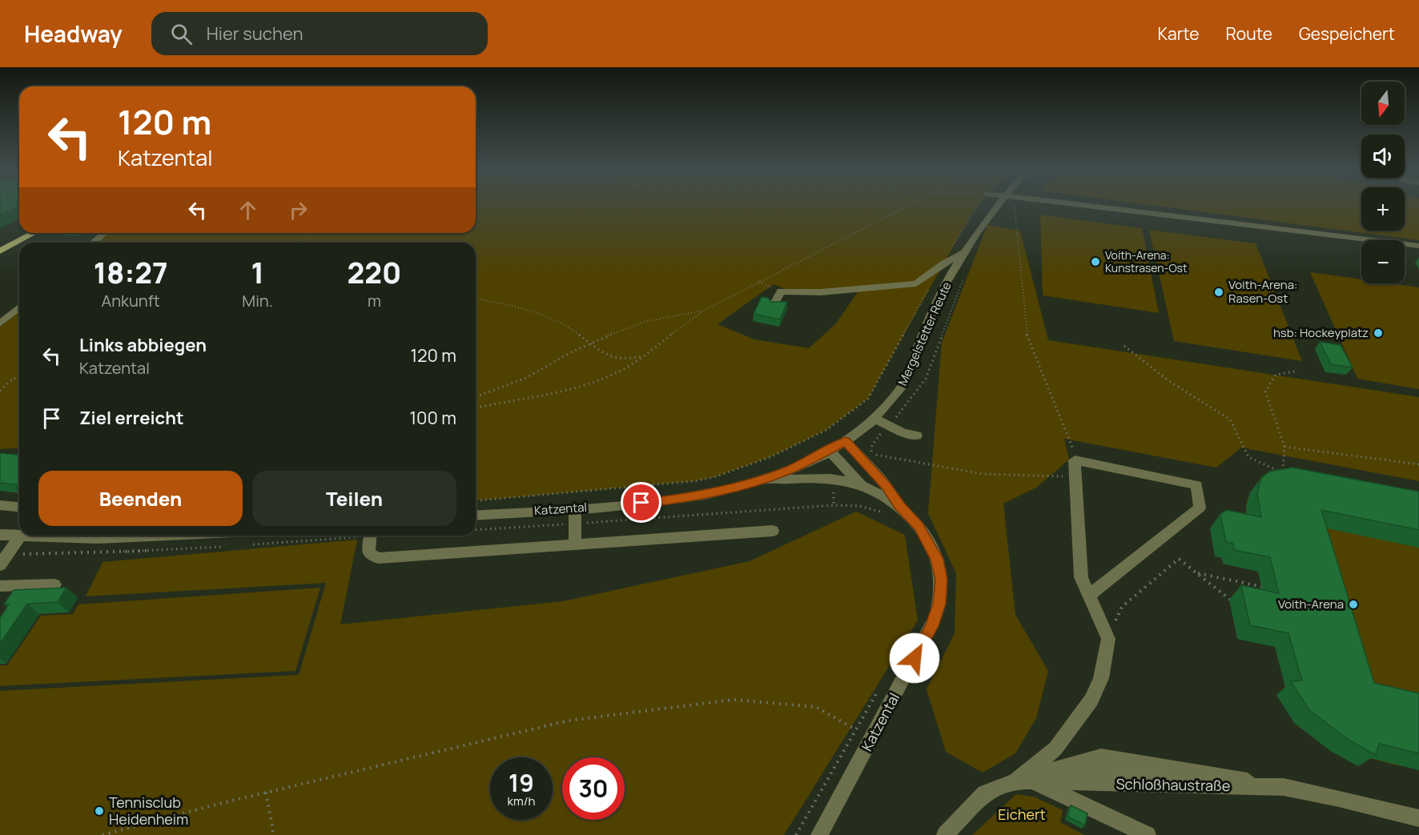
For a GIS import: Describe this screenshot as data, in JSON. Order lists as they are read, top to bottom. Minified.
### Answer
{"streets":{"street":["Mergelstetter Reute","Katzental","Schloßhaustraße"]},"crossings":[["Mergelstetter Reute","Katzental"]],"parks":["Eichert"],"places":["Voith-Arena: Kunstrasen-Ost","Voith-Arena: Rasen-Ost","hsb: Hockeyplatz","Voith-Arena","Tennisclub Heidenheim"],"north":"bottom","page":{"header":"Headway","search":"Hier suchen","nav":["Karte","Route","Gespeichert"],"map_buttons":["+","−"],"turn":["120 m","Katzental"],"eta":["18:27","Ankunft","1","Min.","220","m"],"list":[{"name":"Links abbiegen","note":"Katzental","value":"120 m"},{"name":"Ziel erreicht","value":"100 m"}],"buttons":["Beenden","Teilen"],"speed":"19 km/h","limit":"30"}}
